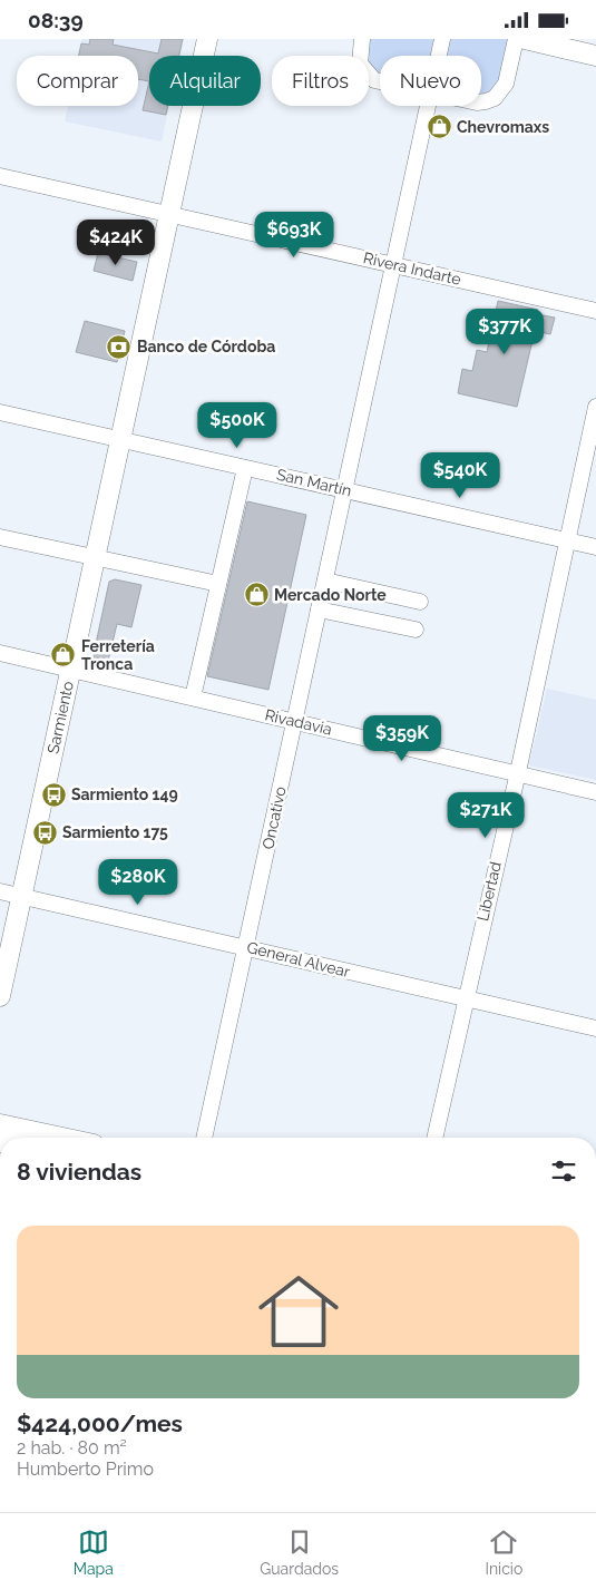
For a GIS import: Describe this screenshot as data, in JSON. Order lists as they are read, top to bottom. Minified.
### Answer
{"streets":{"main road":["Sarmiento"],"street":["Rivera Indarte","San Martín","Rivadavia","Oncativo","Libertad","General Alvear"]},"crossings":[["Rivera Indarte","Sarmiento"],["Rivera Indarte","Oncativo"],["San Martín","Sarmiento"],["San Martín","Oncativo"],["San Martín","Libertad"],["Sarmiento","Rivadavia"],["Sarmiento","General Alvear"],["Rivadavia","Oncativo"],["Rivadavia","Libertad"],["Oncativo","General Alvear"],["Libertad","General Alvear"]],"places":{"shop":["Chevromaxs","Mercado Norte","Ferretería Tronca"],"bank":["Banco de Córdoba"],"bus stop":["Sarmiento 149","Sarmiento 175"]},"page":{"status":"08:39","chip":["Comprar","Alquilar","Filtros","Nuevo"],"price":["$693K","$424K","$377K","$500K","$540K","$359K","$271K","$280K"],"heading":"8 viviendas","list":[{"name":"$424,000/mes","note":"2 hab. · 80 m² · Humberto Primo"}],"tabs":["Mapa","Guardados","Inicio"]}}
